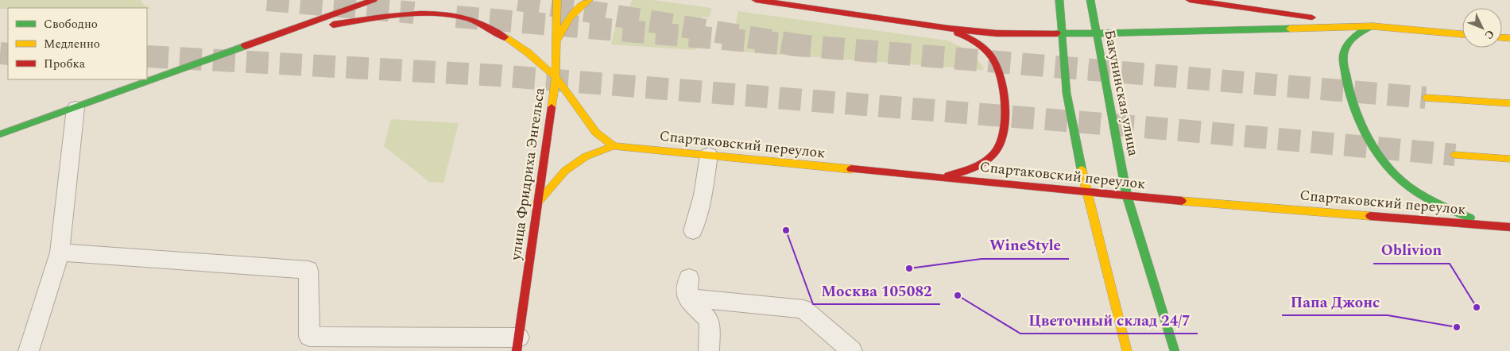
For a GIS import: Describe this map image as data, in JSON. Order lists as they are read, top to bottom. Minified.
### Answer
{"streets":{"main road":["Бакунинская улица","Спартаковский переулок","улица Фридриха Энгельса"]},"crossings":[["Бакунинская улица","Спартаковский переулок"],["Спартаковский переулок","улица Фридриха Энгельса"]],"places":["Москва 105082","WineStyle","Цветочный склад 24/7","Oblivion","Папа Джонс"],"legend":["Свободно","Медленно","Пробка"],"north":"bottom right"}
